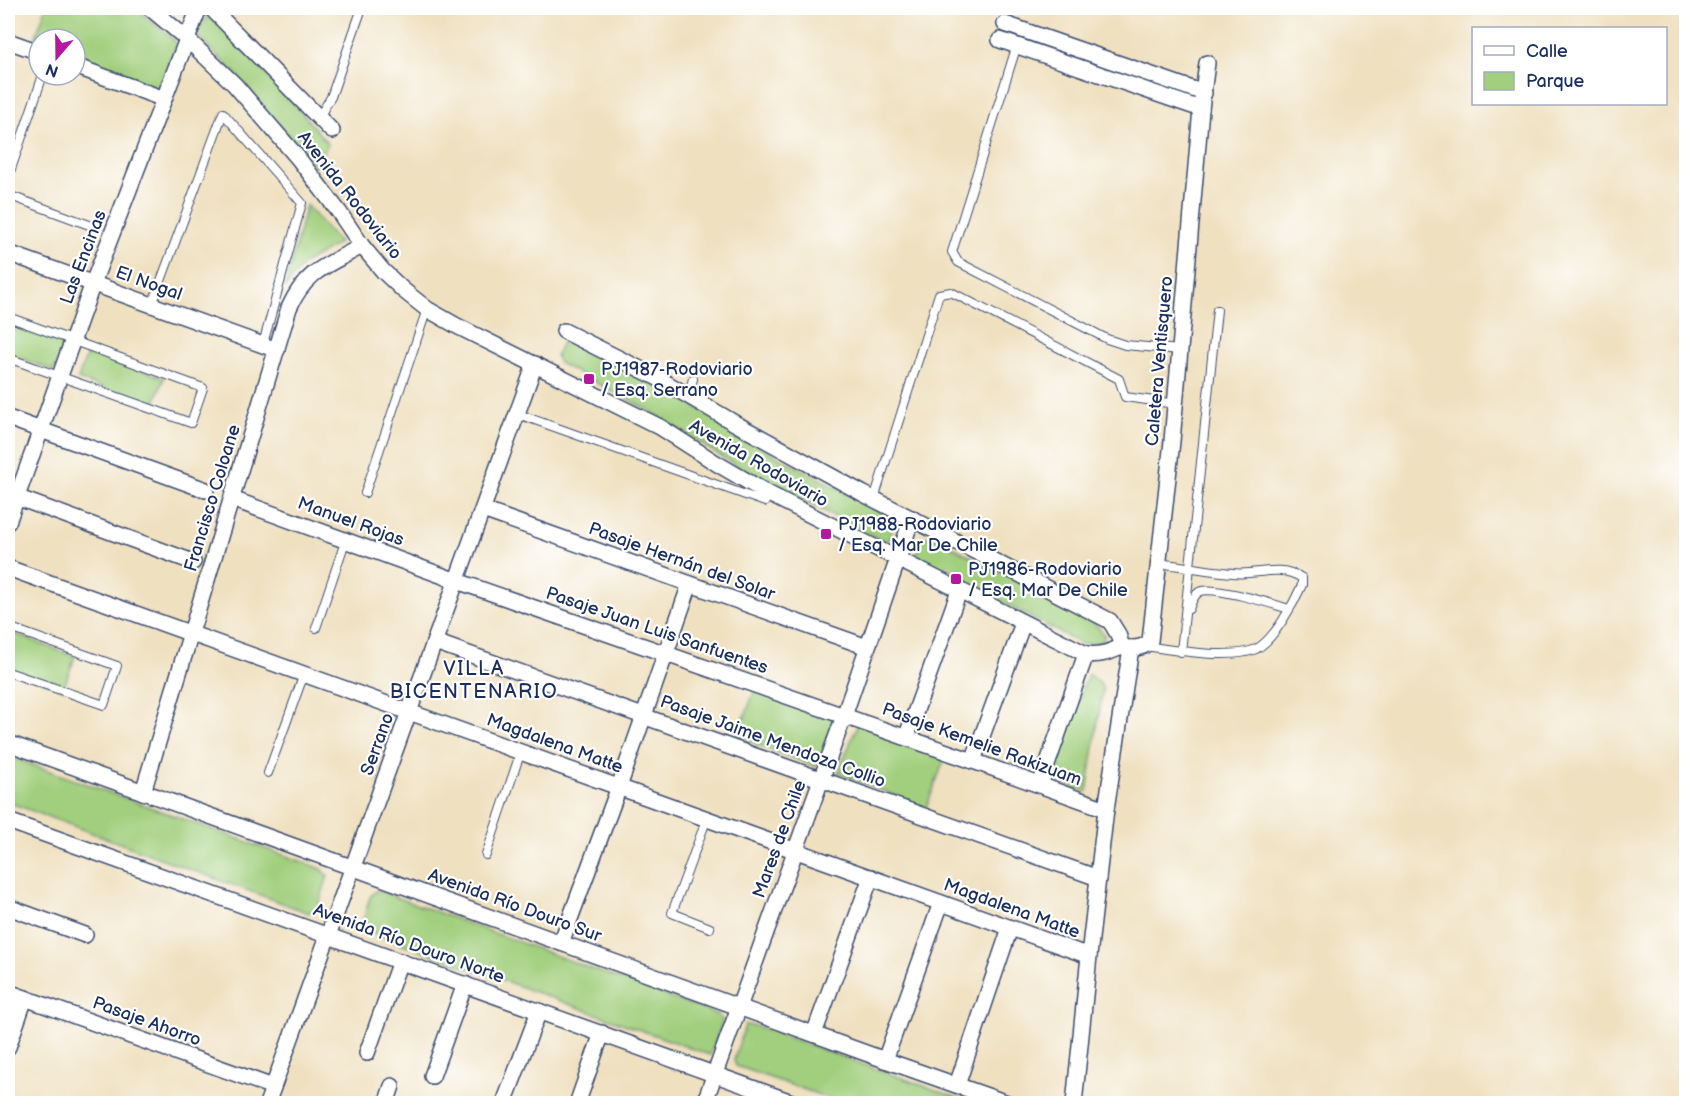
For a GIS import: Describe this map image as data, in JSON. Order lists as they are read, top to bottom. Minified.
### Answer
{"streets":{"street":["Avenida Rodoviario","Las Encinas","El Nogal","Caletera Ventisquero","Francisco Coloane","Manuel Rojas","Pasaje Hernán del Solar","Pasaje Juan Luis Sanfuentes","Pasaje Jaime Mendoza Collio","Magdalena Matte","Serrano","Pasaje Kemelie Rakizuam","Mares de Chile","Avenida Río Douro Sur","Avenida Río Douro Norte","Pasaje Ahorro"]},"crossings":[["Avenida Rodoviario","Las Encinas"],["Avenida Rodoviario","Caletera Ventisquero"],["Avenida Rodoviario","Francisco Coloane"],["Avenida Rodoviario","Serrano"],["Avenida Rodoviario","Mares de Chile"],["Las Encinas","El Nogal"],["El Nogal","Francisco Coloane"],["Caletera Ventisquero","Pasaje Jaime Mendoza Collio"],["Caletera Ventisquero","Magdalena Matte"],["Caletera Ventisquero","Pasaje Kemelie Rakizuam"],["Francisco Coloane","Manuel Rojas"],["Francisco Coloane","Magdalena Matte"],["Francisco Coloane","Avenida Río Douro Sur"],["Manuel Rojas","Pasaje Juan Luis Sanfuentes"],["Manuel Rojas","Serrano"],["Pasaje Hernán del Solar","Serrano"],["Pasaje Hernán del Solar","Mares de Chile"],["Pasaje Juan Luis Sanfuentes","Serrano"],["Pasaje Juan Luis Sanfuentes","Pasaje Kemelie Rakizuam"],["Pasaje Juan Luis Sanfuentes","Mares de Chile"],["Pasaje Jaime Mendoza Collio","Serrano"],["Pasaje Jaime Mendoza Collio","Mares de Chile"],["Magdalena Matte","Serrano"],["Magdalena Matte","Mares de Chile"],["Serrano","Avenida Río Douro Sur"],["Serrano","Avenida Río Douro Norte"],["Serrano","Pasaje Ahorro"],["Pasaje Kemelie Rakizuam","Mares de Chile"],["Mares de Chile","Avenida Río Douro Sur"],["Mares de Chile","Avenida Río Douro Norte"]],"districts":["VILLA BICENTENARIO"],"places":{"transit":["PJ1987-Rodoviario / Esq. Serrano","PJ1988-Rodoviario / Esq. Mar De Chile","PJ1986-Rodoviario / Esq. Mar De Chile"]},"legend":["Calle","Parque"],"north":"bottom"}
